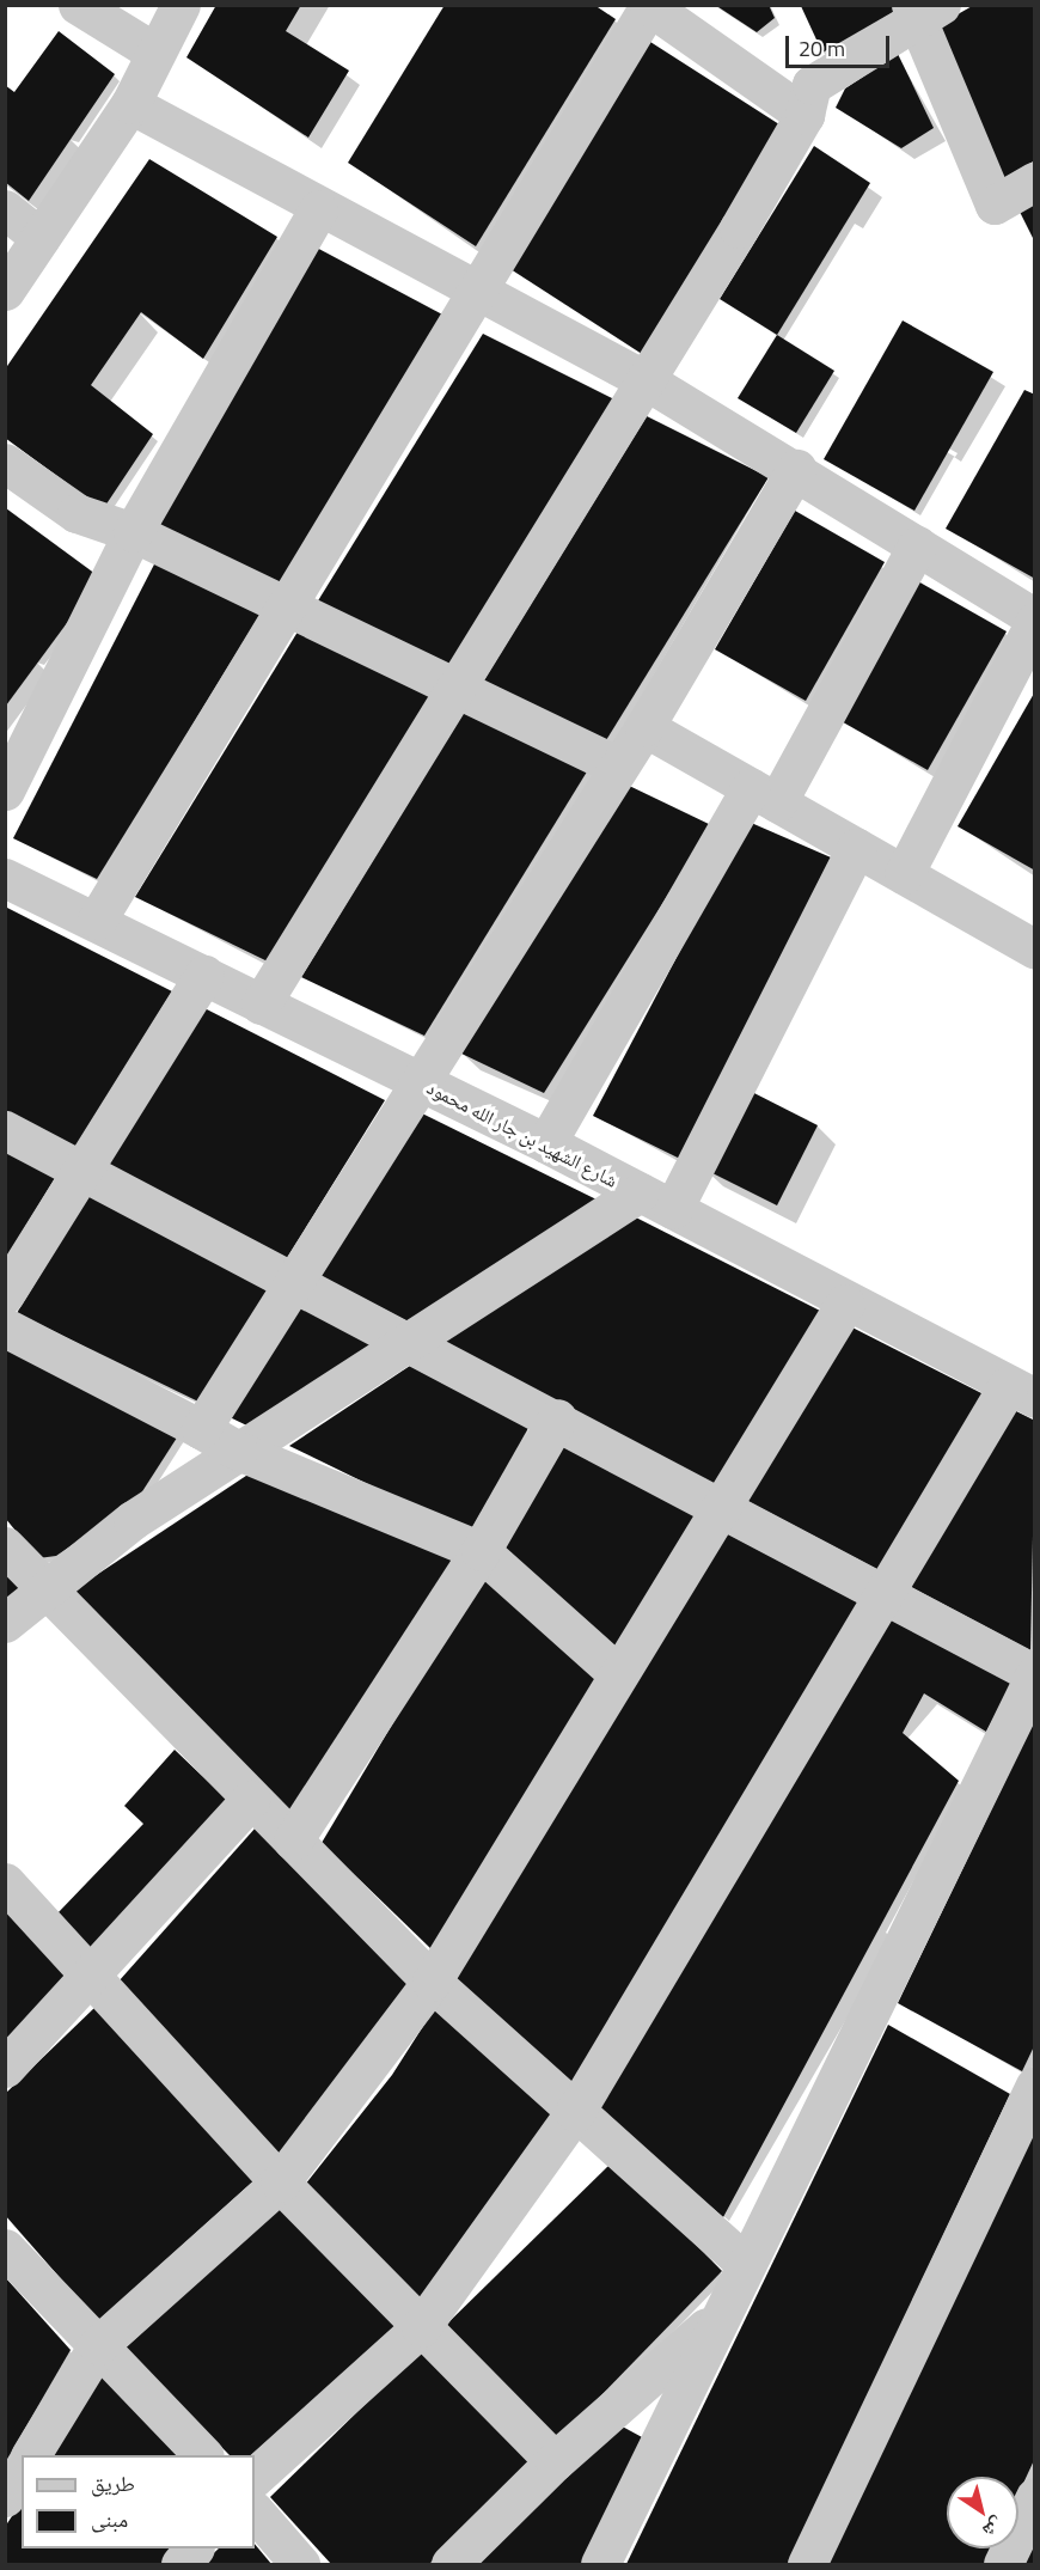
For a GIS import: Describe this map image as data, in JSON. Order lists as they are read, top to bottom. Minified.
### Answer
{"streets":{"street":["شارع الشهيد بن جار الله محمود"]},"legend":["طريق","مبنى"],"scale_bar":"20 m","north":"bottom right"}
